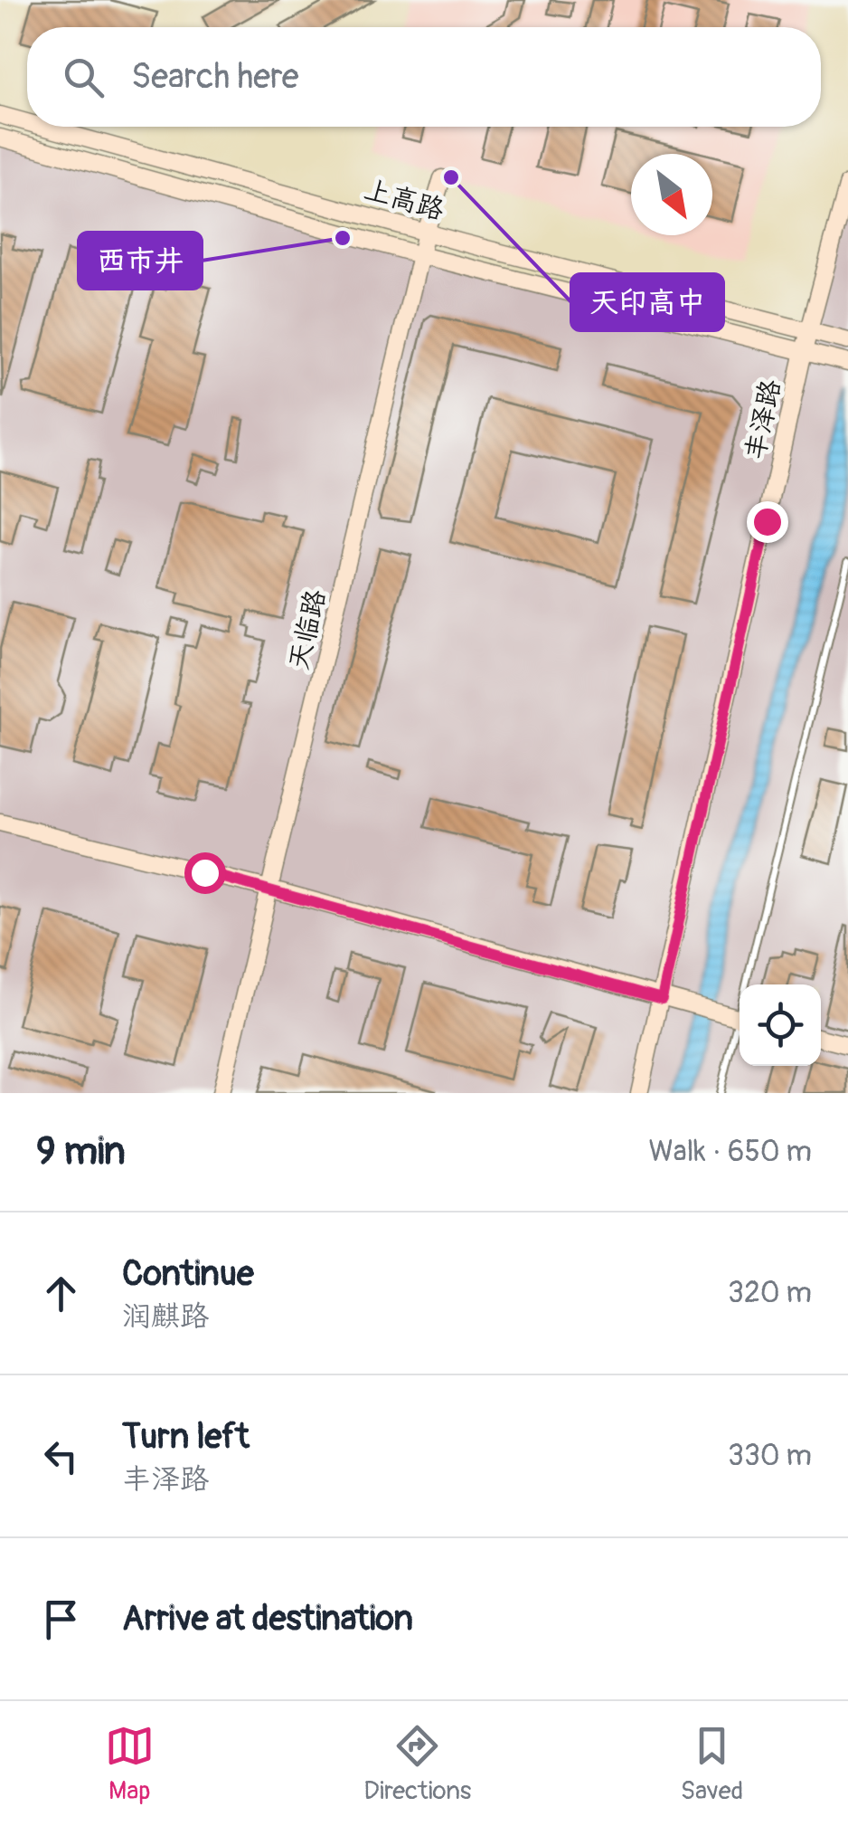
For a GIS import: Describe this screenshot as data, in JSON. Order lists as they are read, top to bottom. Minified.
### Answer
{"streets":{"main road":["上高路","丰泽路","天临路"]},"crossings":[["上高路","丰泽路"],["上高路","天临路"]],"places":["天印高中","西市井"],"north":"bottom right","page":{"search":"Search here","heading":["9 min","Walk · 650 m"],"list":[["Continue","润麒路","320 m"],["Turn left","丰泽路","330 m"],"Arrive at destination"],"nav":["Map","Directions","Saved"]}}
